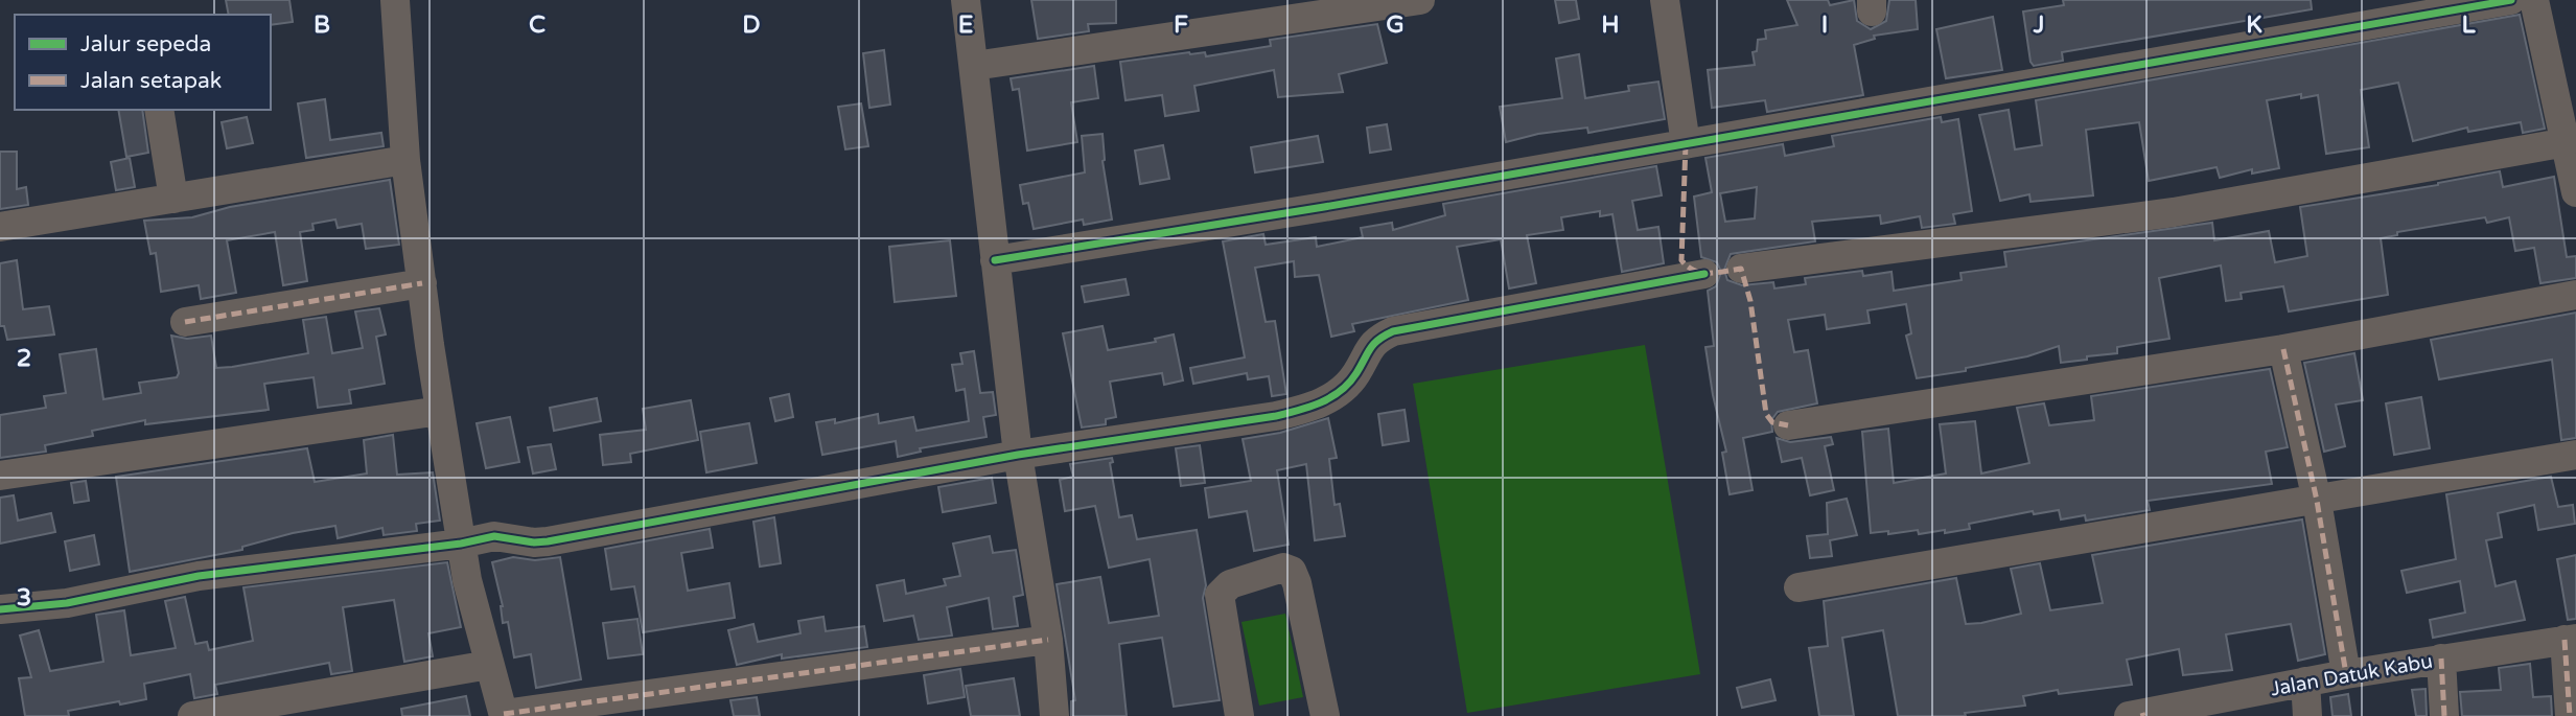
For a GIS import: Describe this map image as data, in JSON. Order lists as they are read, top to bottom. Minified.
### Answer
{"streets":{"street":["Jalan Datuk Kabu"]},"legend":["Jalur sepeda","Jalan setapak"],"grid":{"columns":["B","C","D","E","F","G","H","I","J","K","L"],"rows":["2","3"]}}
